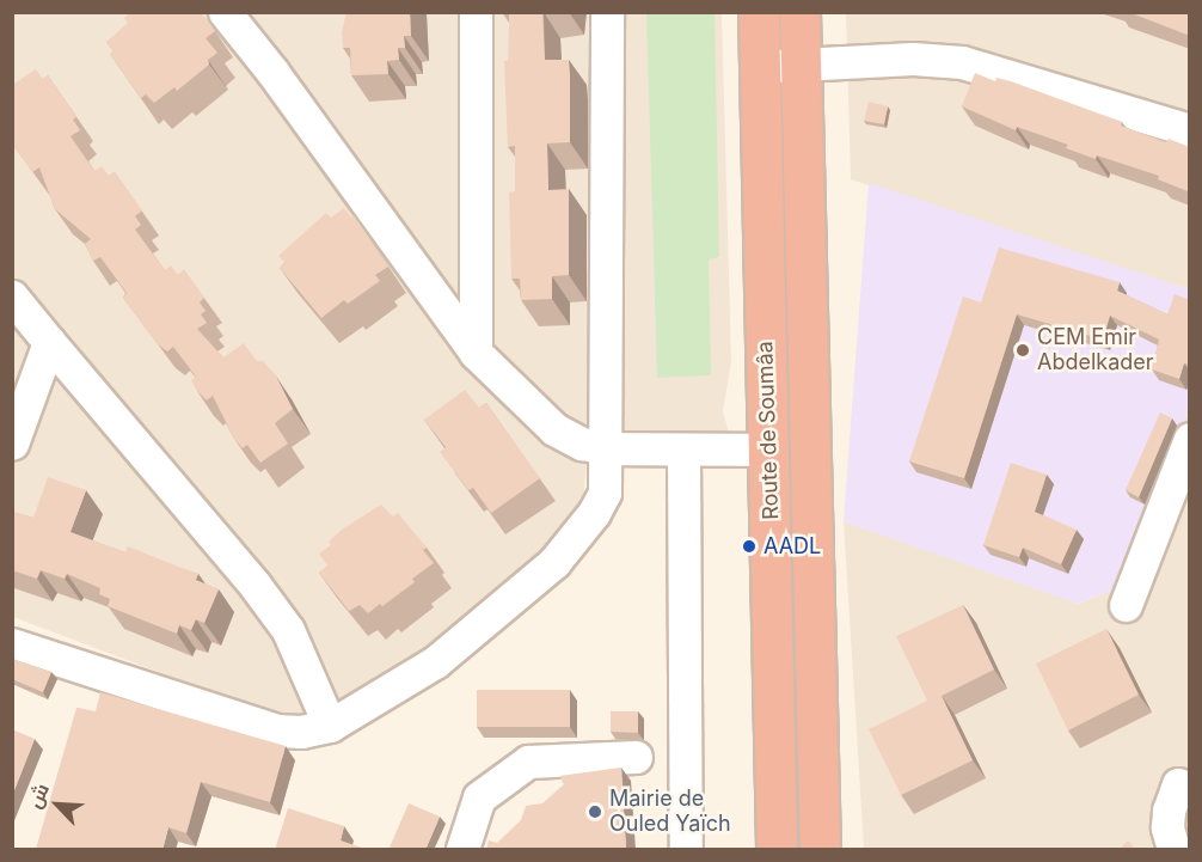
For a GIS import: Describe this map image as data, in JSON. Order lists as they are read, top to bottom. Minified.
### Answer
{"streets":{"highway":["Route de Soumâa"]},"places":["CEM Emir Abdelkader","AADL","Mairie de Ouled Yaïch"],"north":"top left"}
